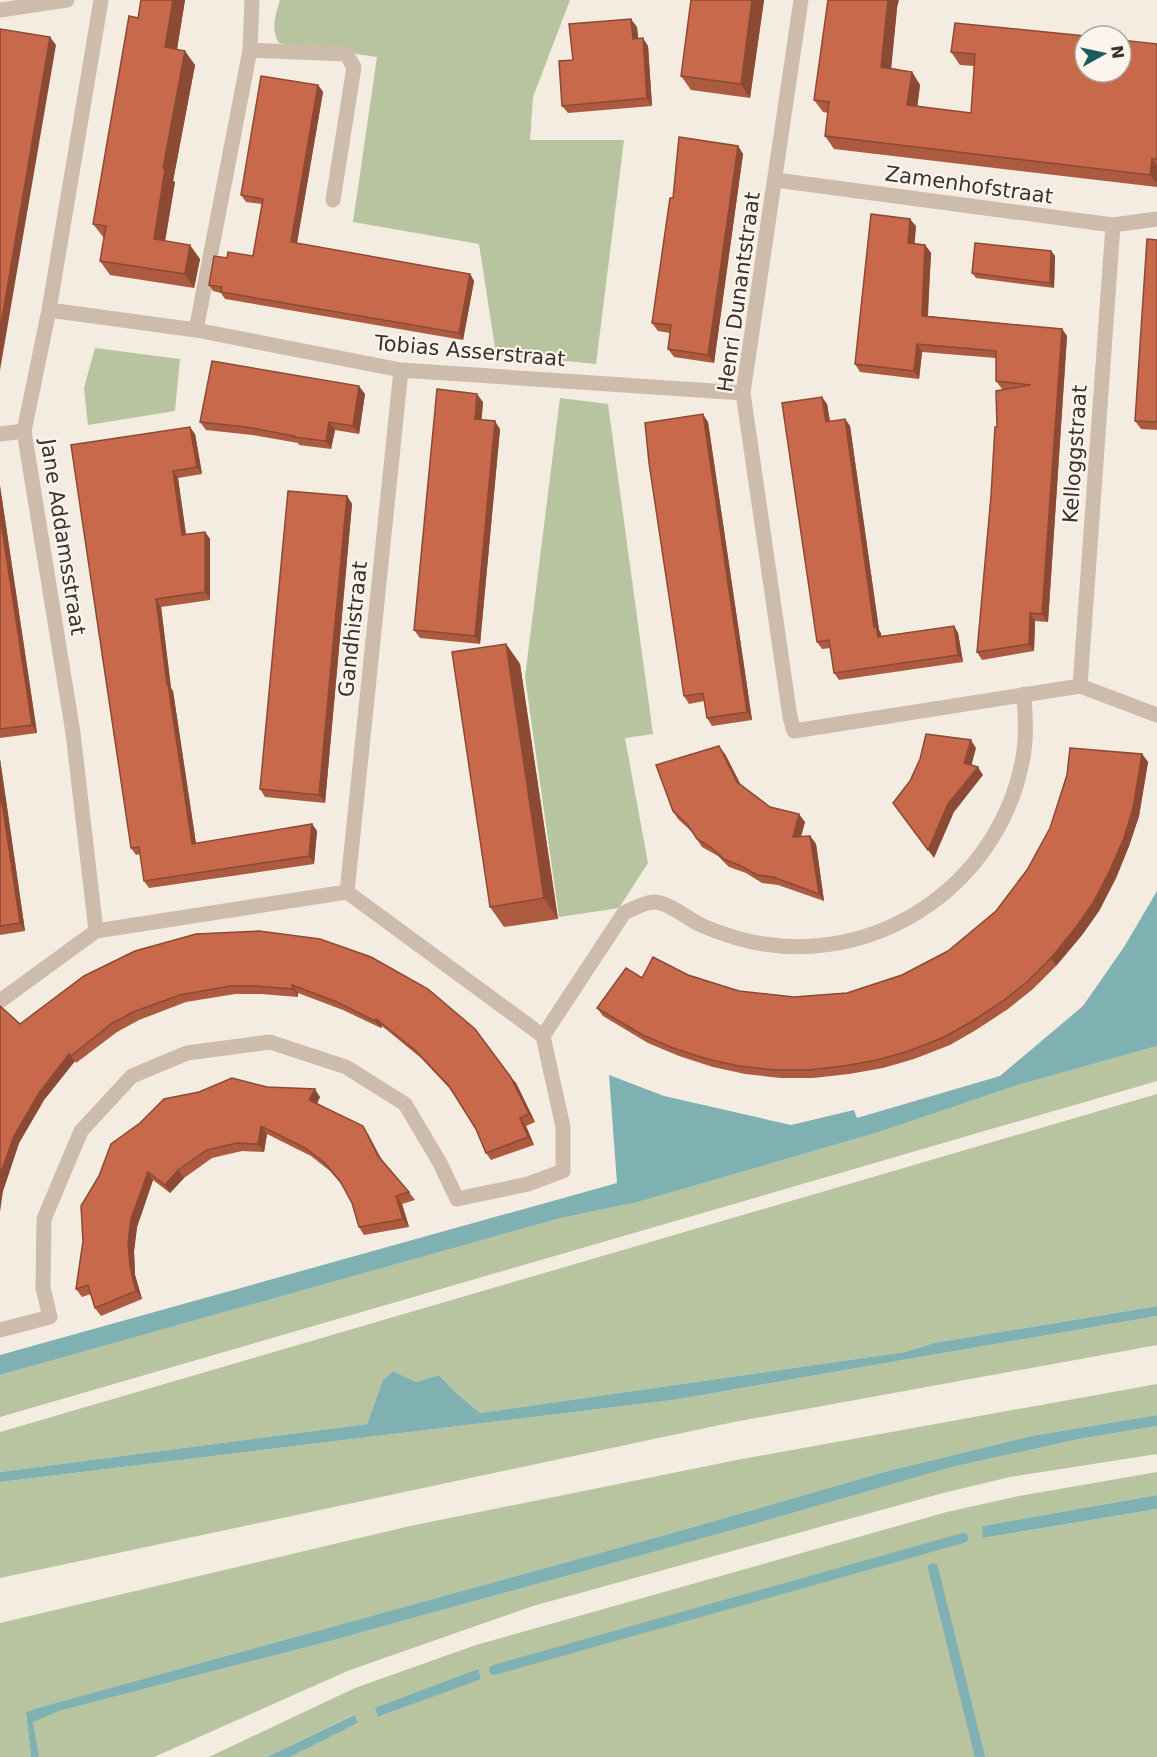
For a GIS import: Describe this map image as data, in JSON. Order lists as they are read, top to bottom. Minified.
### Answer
{"streets":{"street":["Zamenhofstraat","Henri Dunantstraat","Tobias Asserstraat","Kelloggstraat","Jane Addamsstraat","Gandhistraat"]},"crossings":[["Zamenhofstraat","Henri Dunantstraat"],["Zamenhofstraat","Kelloggstraat"],["Henri Dunantstraat","Tobias Asserstraat"],["Tobias Asserstraat","Jane Addamsstraat"],["Tobias Asserstraat","Gandhistraat"]],"north":"right"}
